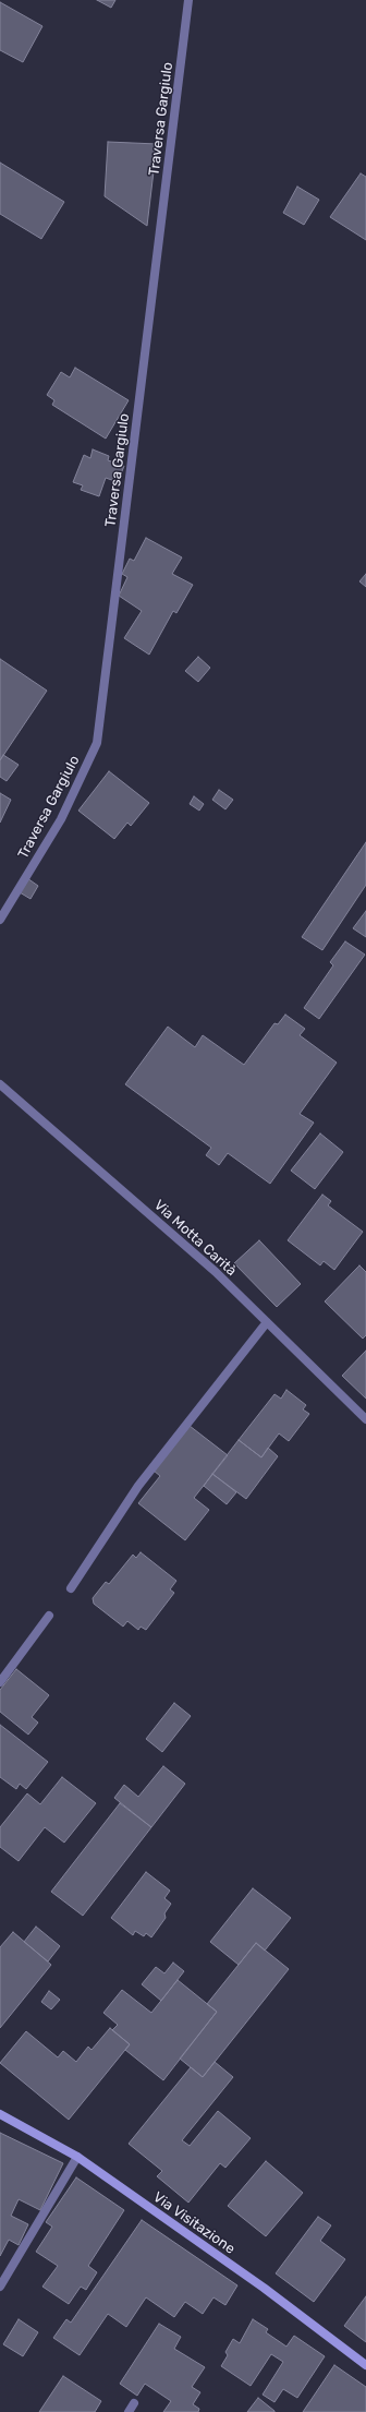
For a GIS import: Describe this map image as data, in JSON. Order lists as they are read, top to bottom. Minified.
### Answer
{"streets":{"street":["Traversa Gargiulo","Via Motta Carità","Via Visitazione"]}}
